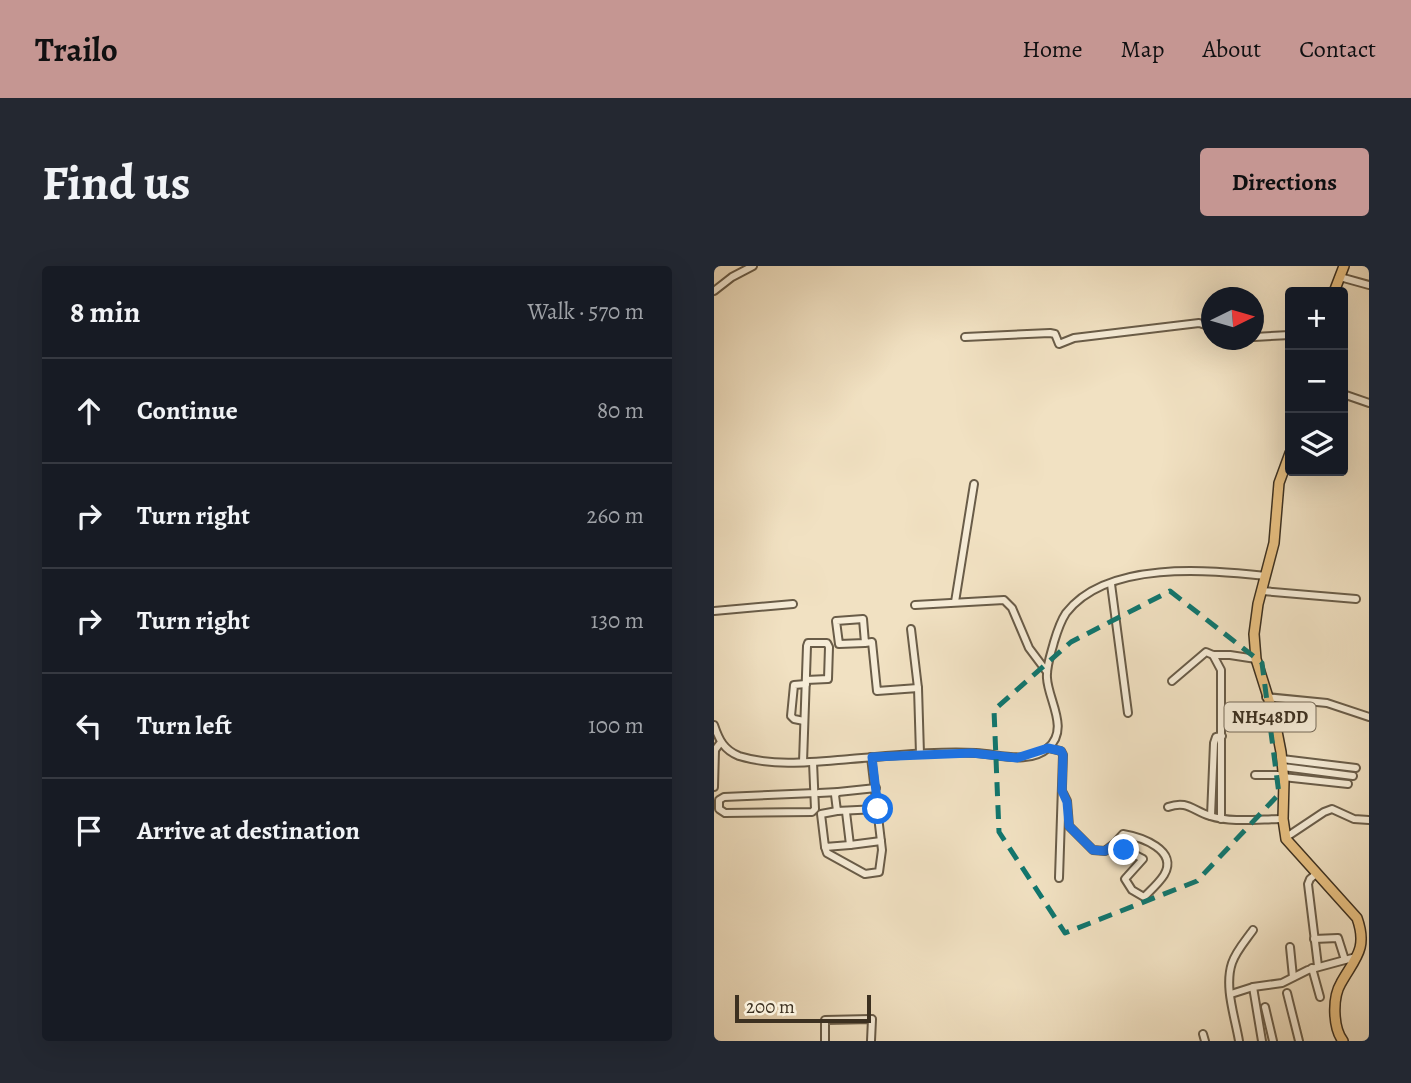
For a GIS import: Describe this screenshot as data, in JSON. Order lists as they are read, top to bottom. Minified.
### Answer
{"streets":{"highway":["NH548DD"]},"scale_bar":"200 m","north":"right","page":{"header":"Trailo","nav":["Home","Map","About","Contact"],"buttons":"Directions","title":"Find us","heading":["8 min","Walk · 570 m"],"map_buttons":["+","−"],"list":[["Continue","80 m"],["Turn right","260 m"],["Turn right","130 m"],["Turn left","100 m"],"Arrive at destination"],"scale":"200 m"}}
